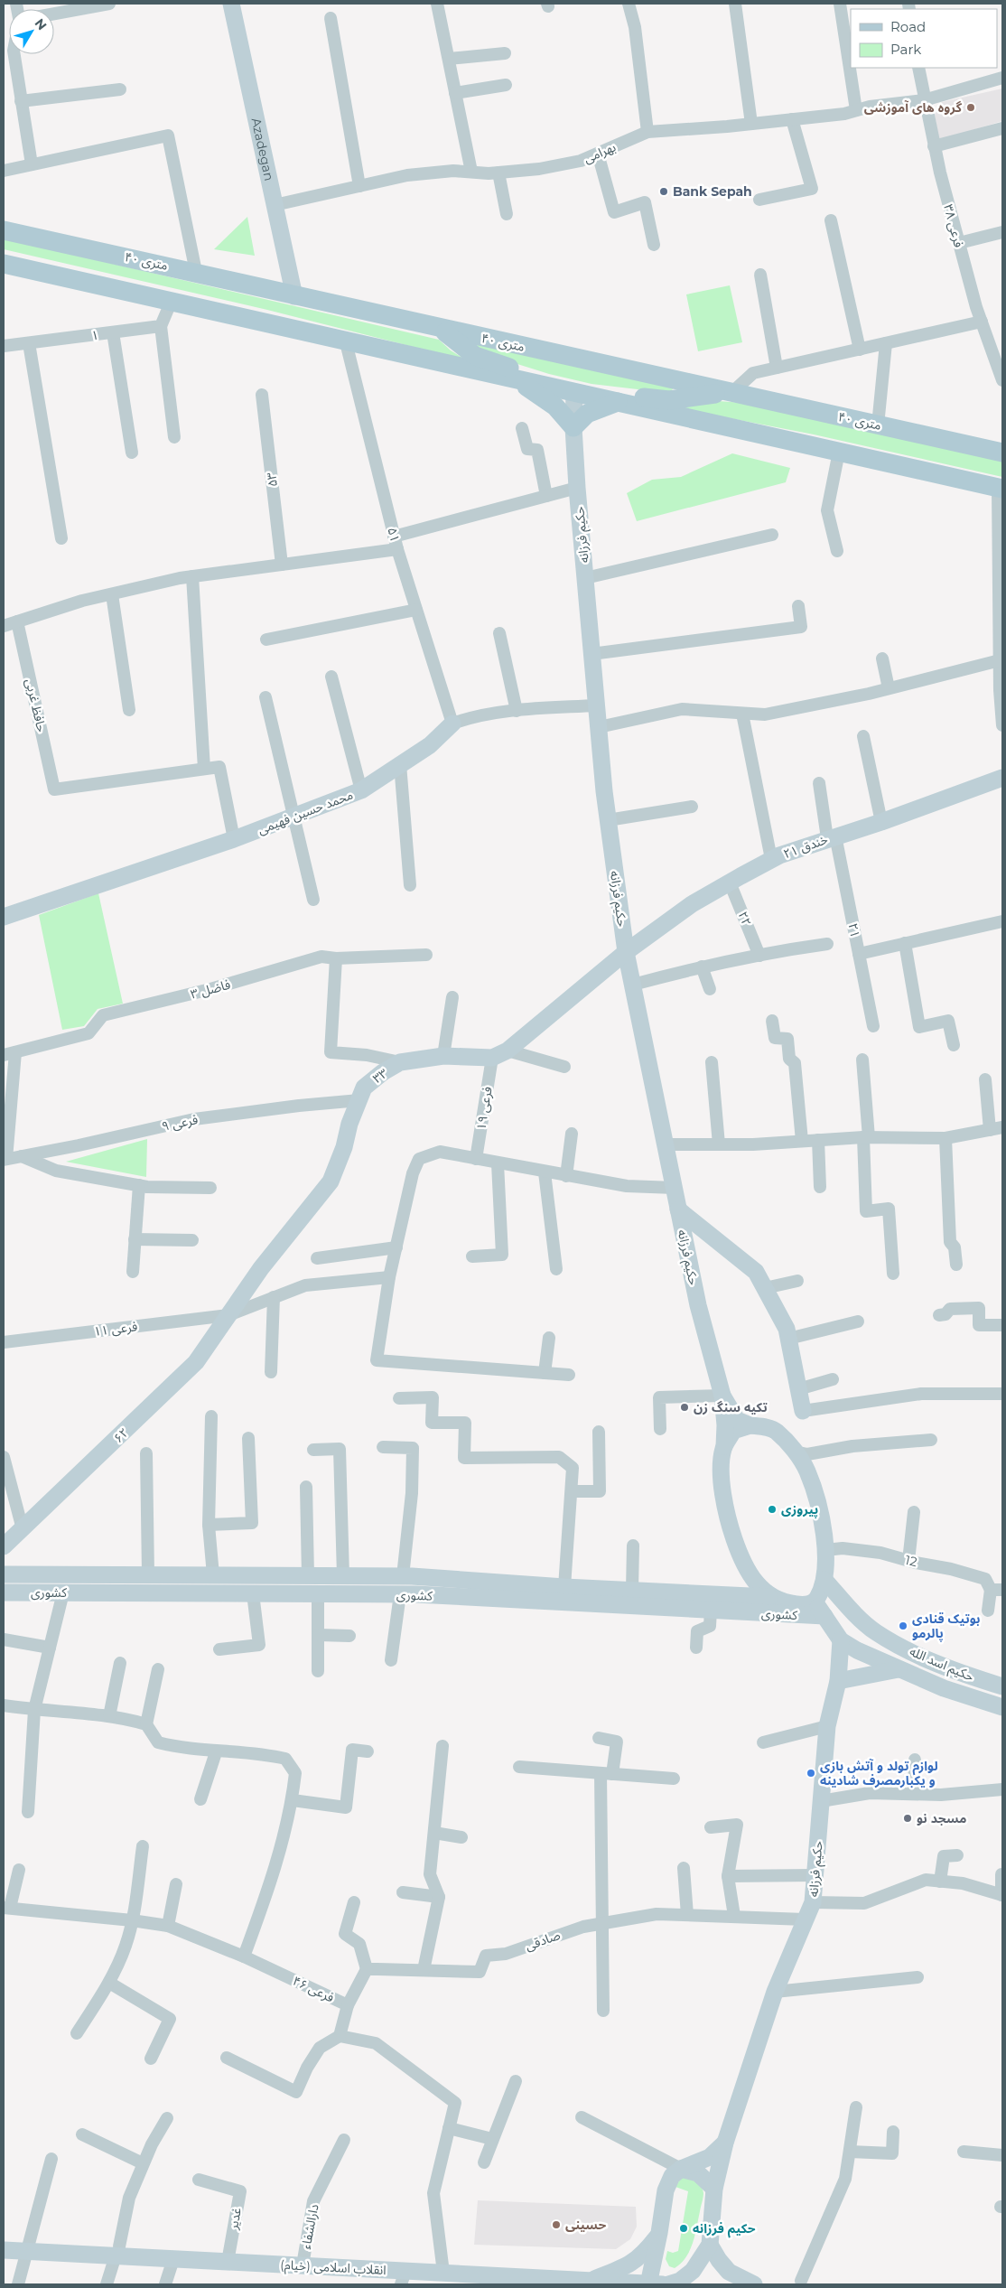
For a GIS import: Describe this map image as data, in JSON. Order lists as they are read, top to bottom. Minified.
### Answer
{"streets":{"main road":["Azadegan","۴۰ متری","حکیم فرزانه","محمد حسین فهیمی","۲۱ خندق","۳۳","۶۲","کشوری","حکیم اسد الله","انقلاب اسلامی (خیام)"],"street":["بهرامی","فرعی ۳۸","۱","۵۳","۵۱","حافظ غربی","۲۲","۲۱","فاضل ۳","فرعی ۱۹","فرعی ۹","فرعی ۱۱","12","صادقی","فرعی ۴۶","غدیر","دارالشفاء"]},"crossings":[["Azadegan","بهرامی"],["Azadegan","۴۰ متری"],["بهرامی","فرعی ۳۸"],["۵۱","محمد حسین فهیمی"],["حکیم فرزانه","محمد حسین فهیمی"],["حکیم فرزانه","۲۱ خندق"],["حکیم فرزانه","۳۳"],["حکیم فرزانه","حکیم اسد الله"],["حکیم فرزانه","صادقی"],["۲۱ خندق","۲۲"],["۲۱ خندق","۲۱"],["۲۱ خندق","۳۳"],["۳۳","فرعی ۱۹"],["۳۳","فرعی ۹"],["۳۳","فرعی ۱۱"],["۳۳","۶۲"],["فرعی ۱۱","۶۲"],["غدیر","انقلاب اسلامی (خیام)"],["دارالشفاء","انقلاب اسلامی (خیام)"]],"places":["گروه های آموزشی","Bank Sepah","تکیه سنگ زن","پیروزی","بوتیک قنادی پالرمو","لوازم تولد و آتش بازی و یکبارمصرف شادینه","مسجد نو","حسینی","حکیم فرزانه"],"legend":["Road","Park"],"north":"top right"}
